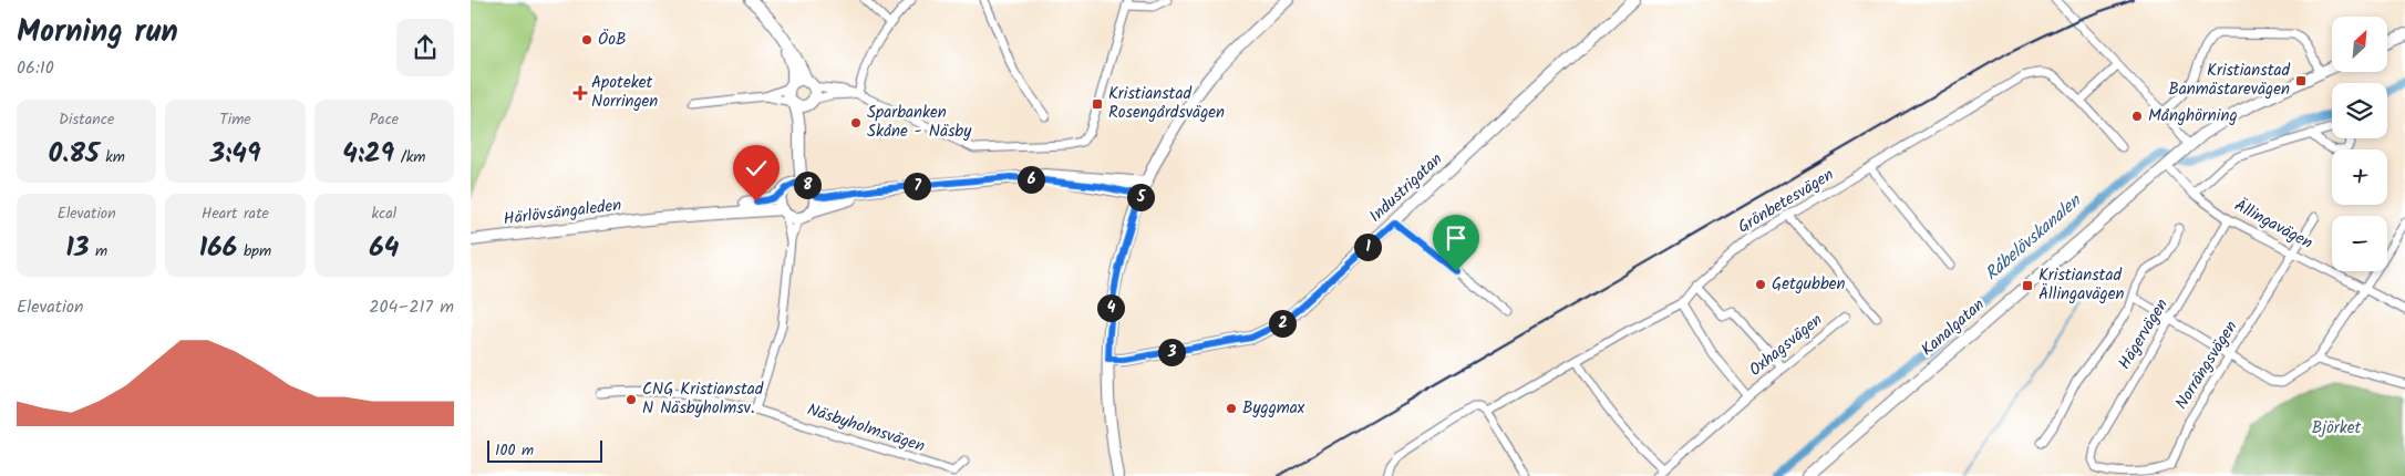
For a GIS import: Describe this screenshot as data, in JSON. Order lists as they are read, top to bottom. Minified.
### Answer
{"streets":{"street":["Industrigatan","Grönbetesvägen","Härlövsängaleden","Ällingavägen","Kanalgatan","Hägervägen","Oxhagsvägen","Norrängsvägen","Näsbyholmsvägen"]},"crossings":[["Grönbetesvägen","Oxhagsvägen"],["Ällingavägen","Kanalgatan"],["Ällingavägen","Hägervägen"],["Ällingavägen","Norrängsvägen"],["Hägervägen","Norrängsvägen"]],"water":["Råbelövskanalen"],"parks":["Björket"],"places":{"other":["ÖoB","Månghörning","Sparbanken Skåne - Näsby","Getgubben","CNG Kristianstad N Näsbyholmsv.","Byggmax"],"transit":["Kristianstad Banmästarevägen","Kristianstad Rosengårdsvägen","Kristianstad Ällingavägen"],"health":["Apoteket Norringen"]},"scale_bar":"100 m","north":"top right","page":{"heading":["Morning run","06:10"],"map_buttons":["+","−"],"stats":[["Distance","0.85 km"],["Time","3:49"],["Pace","4:29 /km"],["Elevation","13 m"],["Heart rate","166 bpm"],["kcal","64"]],"pins":["6","8","7","5","1","4","2","3"],"chart":["Elevation","204–217 m"],"scale":"100 m"}}
